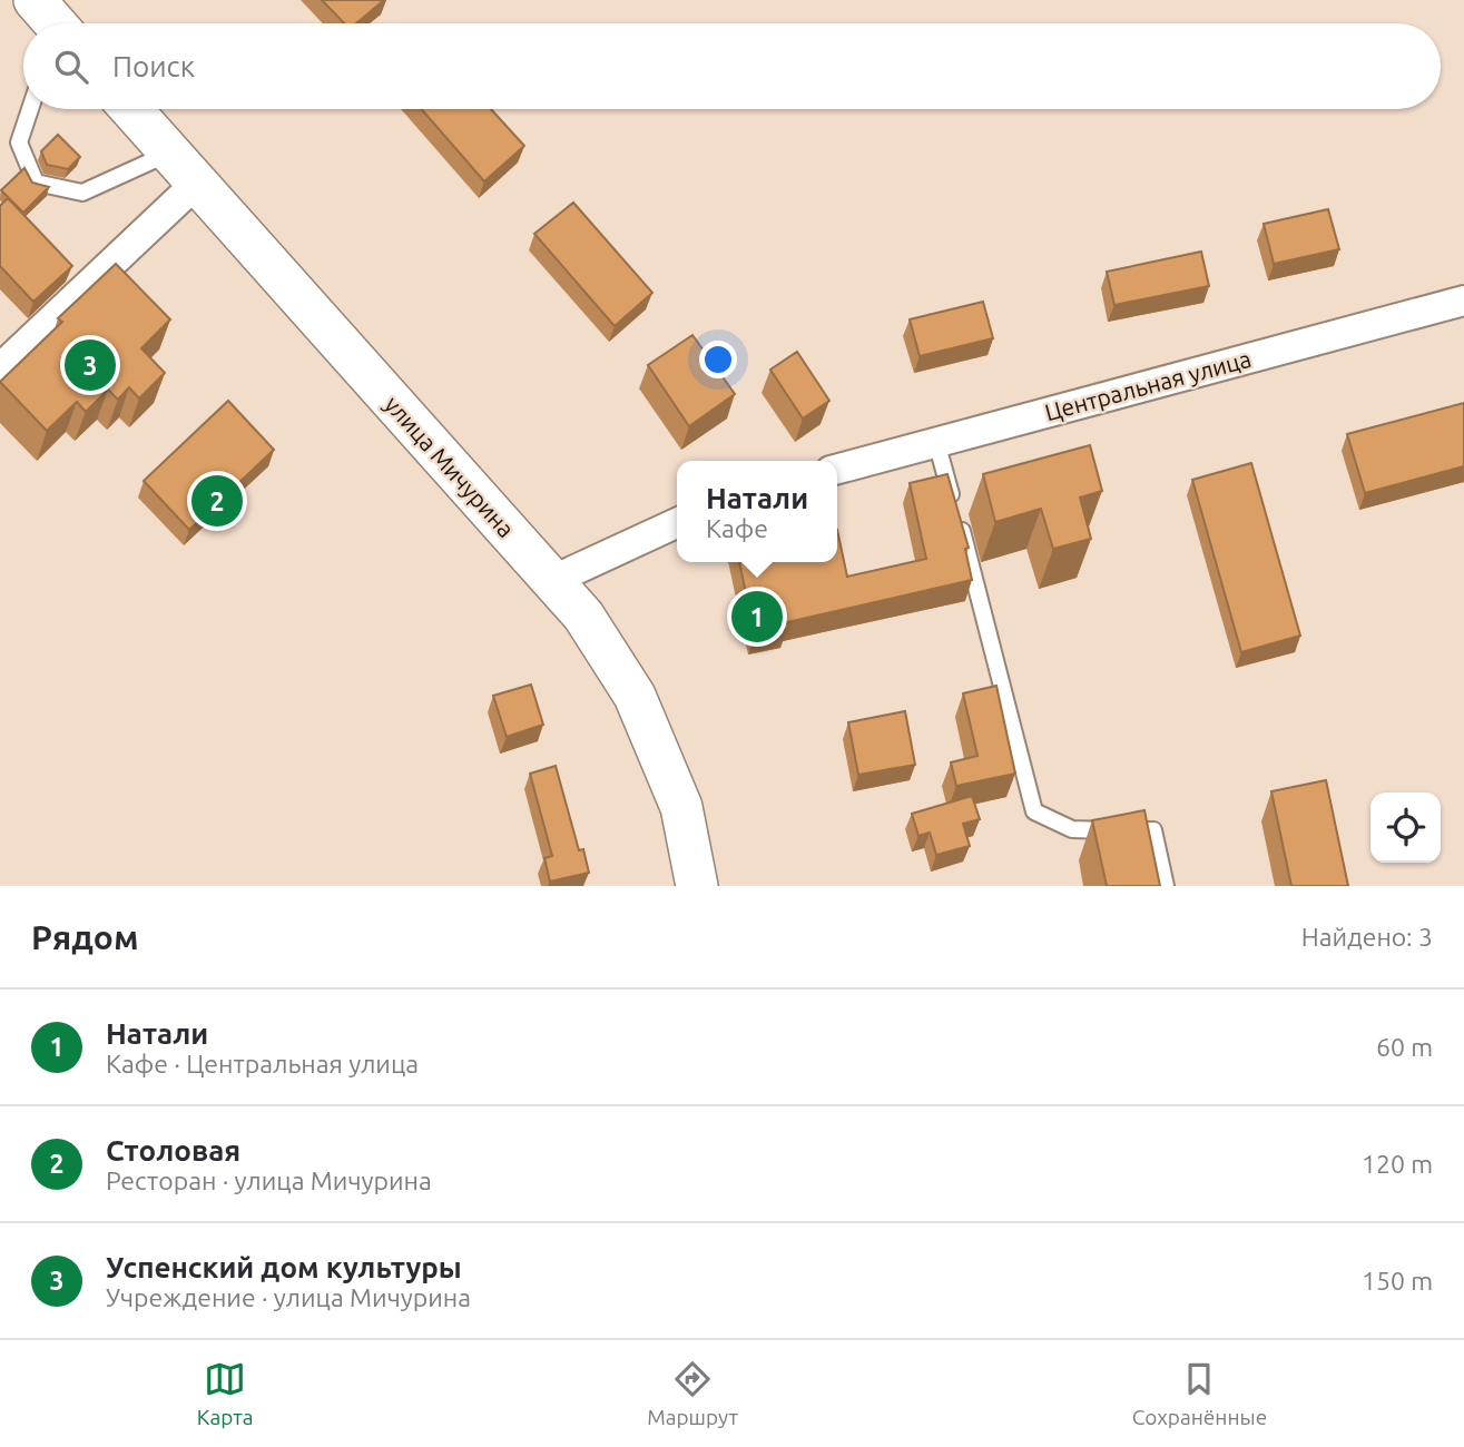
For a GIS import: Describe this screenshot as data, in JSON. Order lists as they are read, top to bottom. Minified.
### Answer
{"streets":{"main road":["улица Мичурина"],"street":["Центральная улица"]},"page":{"search":"Поиск","pins":["3","2","1"],"popup":["Натали","Кафе"],"heading":["Рядом","Найдено: 3"],"list":[{"mark":"1","name":"Натали","note":"Кафе · Центральная улица","value":"60 m"},{"mark":"2","name":"Столовая","note":"Ресторан · улица Мичурина","value":"120 m"},{"mark":"3","name":"Успенский дом культуры","note":"Учреждение · улица Мичурина","value":"150 m"}],"nav":["Карта","Маршрут","Сохранённые"]}}
